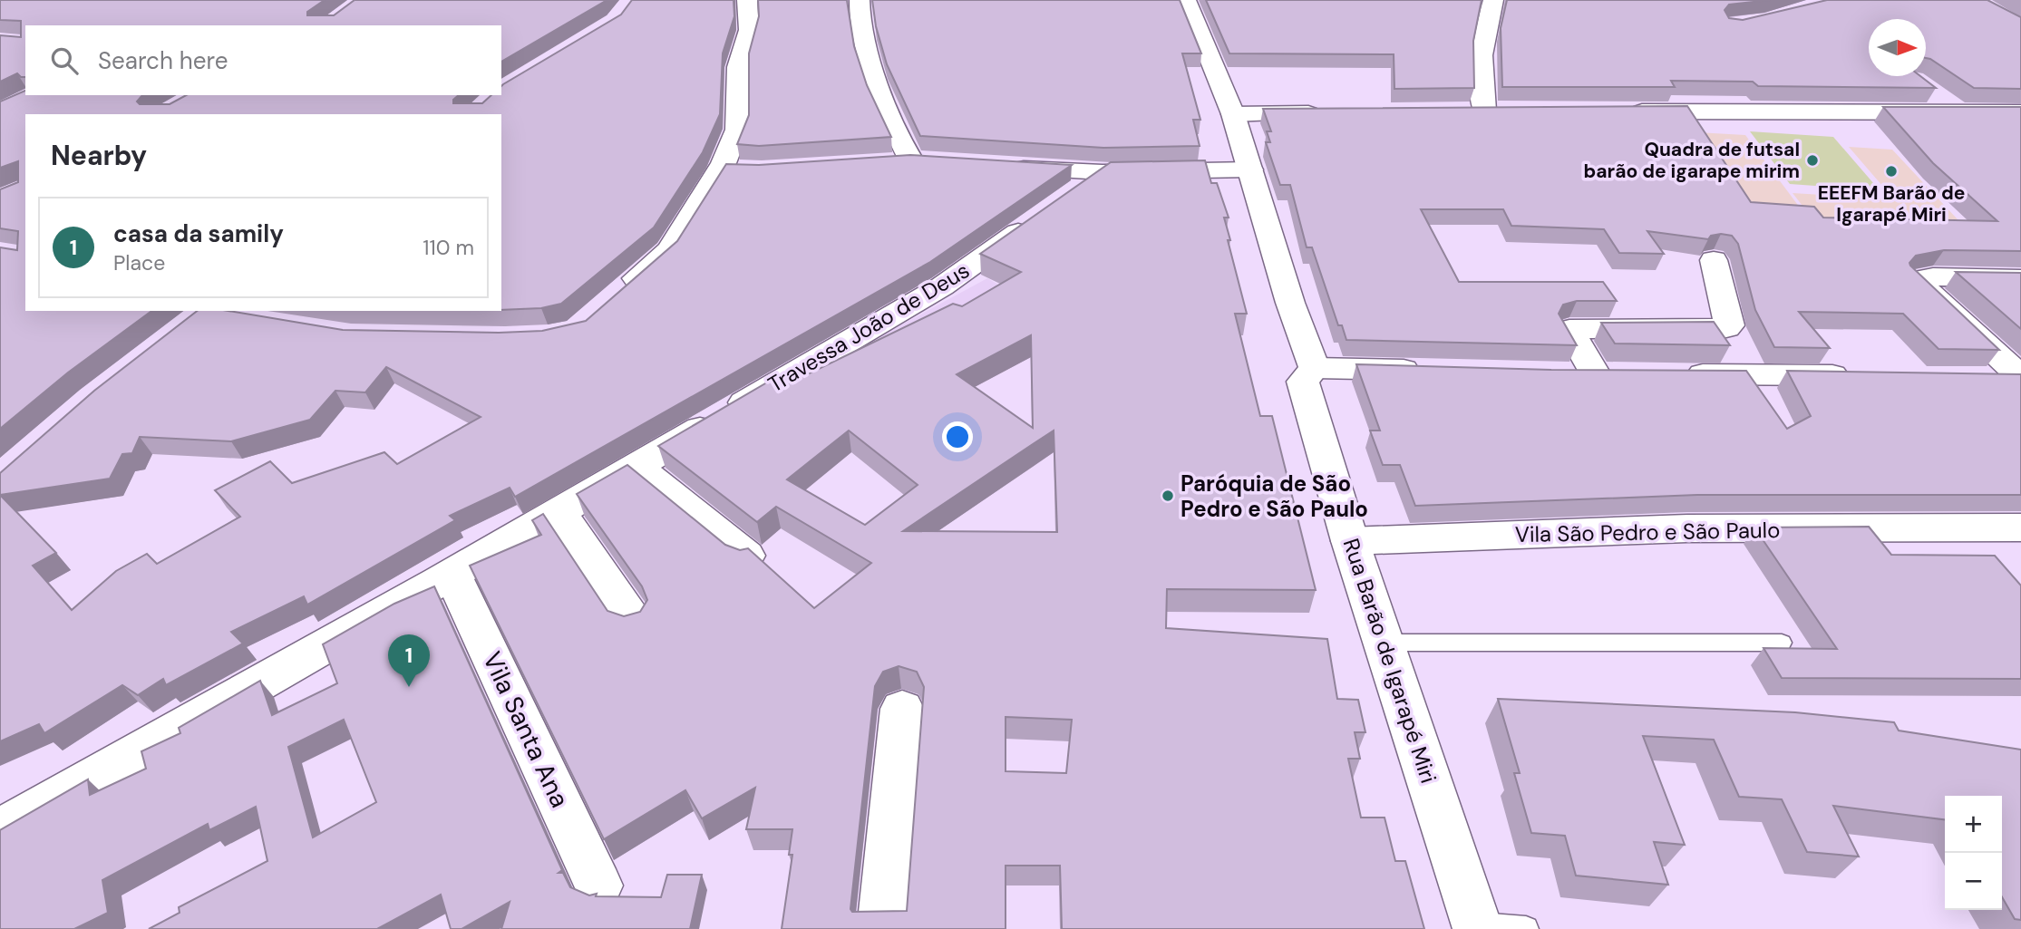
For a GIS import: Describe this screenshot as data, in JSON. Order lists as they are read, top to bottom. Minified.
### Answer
{"streets":{"street":["Travessa João de Deus","Vila São Pedro e São Paulo","Rua Barão de Igarapé Miri","Vila Santa Ana"]},"crossings":[["Travessa João de Deus","Vila Santa Ana"],["Vila São Pedro e São Paulo","Rua Barão de Igarapé Miri"]],"places":["Quadra de futsal barão de igarape mirim","EEEFM Barão de Igarapé Miri","Paróquia de São Pedro e São Paulo"],"north":"right","page":{"search":"Search here","heading":"Nearby","list":[{"mark":"1","name":"casa da samily","note":"Place","value":"110 m"}],"pins":"1","map_buttons":["+","−"]}}
